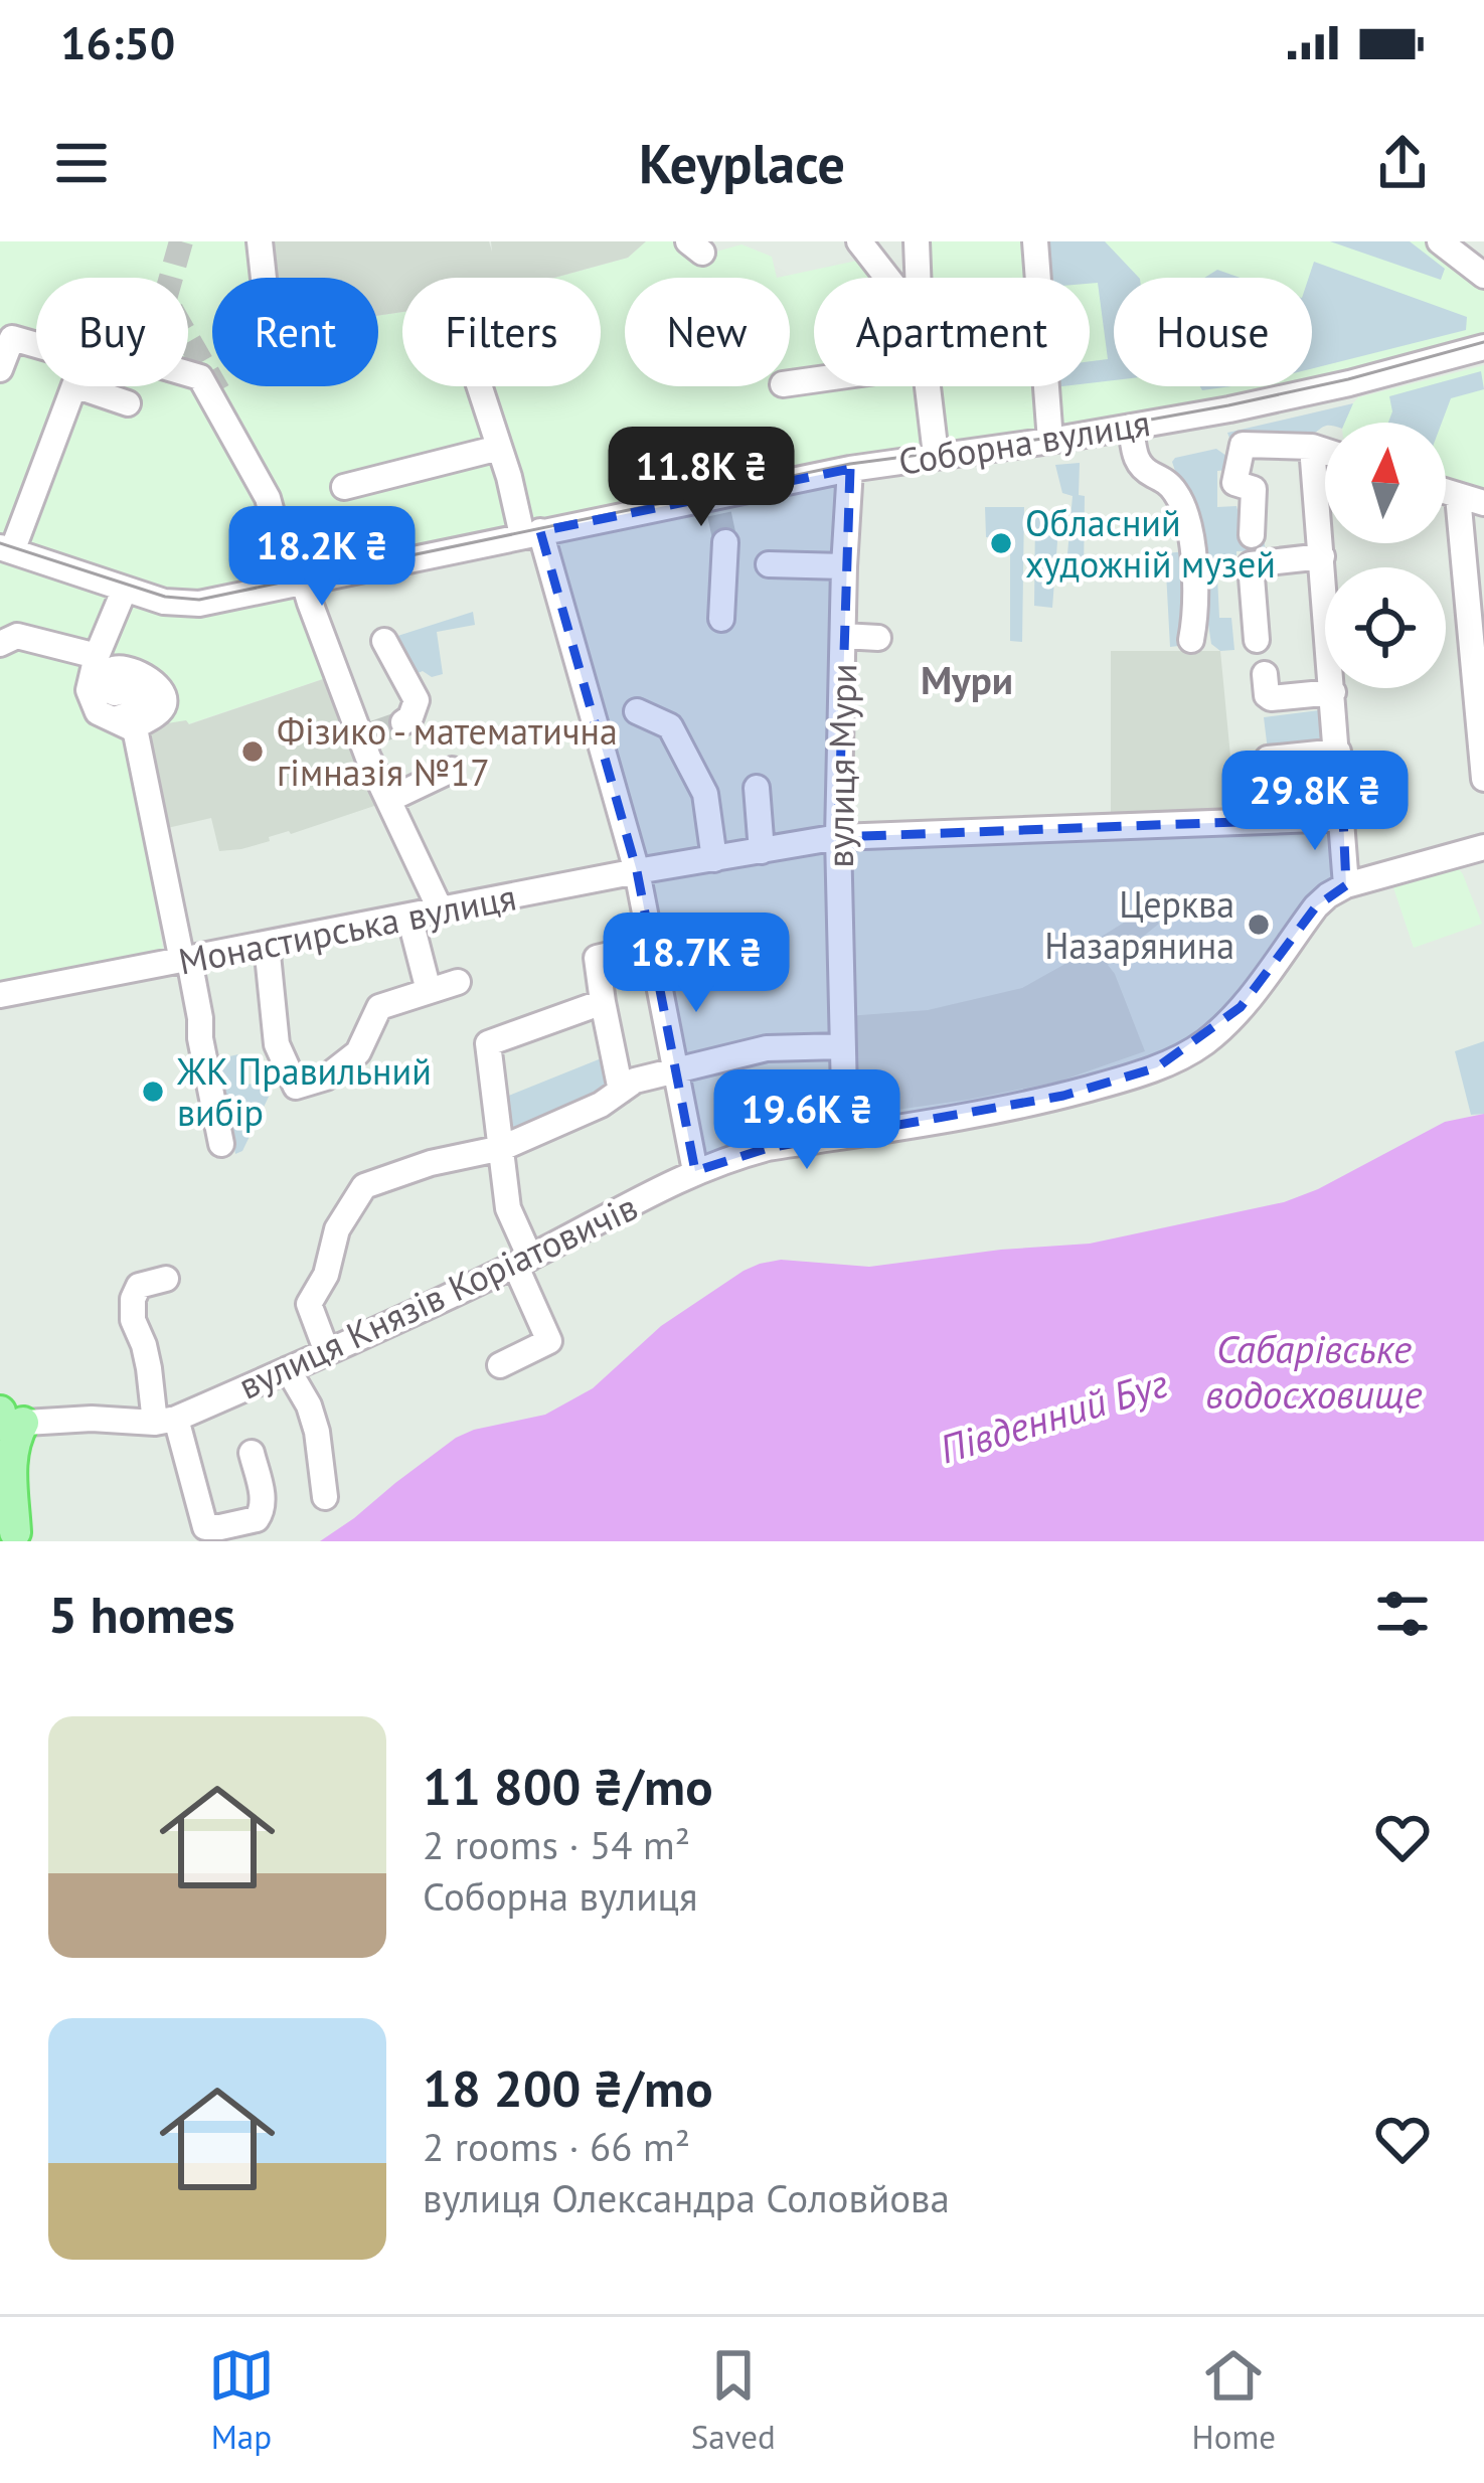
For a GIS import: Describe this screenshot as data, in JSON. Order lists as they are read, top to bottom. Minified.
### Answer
{"streets":{"street":["Соборна вулиця","вулиця Мури","Монастирська вулиця","вулиця Князів Коріатовичів"]},"crossings":[["Соборна вулиця","вулиця Мури"],["вулиця Мури","Монастирська вулиця"],["вулиця Мури","вулиця Князів Коріатовичів"]],"districts":["Мури"],"water":["Сабарівське водосховище","Південний Буг"],"places":["Обласний художній музей","Фізико - математична гімназія №17","Церква Назарянина","ЖК Правильний вибір"],"north":"top","page":{"status":"16:50","header":"Keyplace","chip":["Buy","Rent","Filters","New","Apartment","House"],"price":["11.8K ₴","18.2K ₴","29.8K ₴","18.7K ₴","19.6K ₴"],"heading":"5 homes","list":[{"name":"11 800 ₴/mo","note":"2 rooms · 54 m² · Соборна вулиця"},{"name":"18 200 ₴/mo","note":"2 rooms · 66 m² · вулиця Олександра Соловйова"}],"tabs":["Map","Saved","Home"]}}
